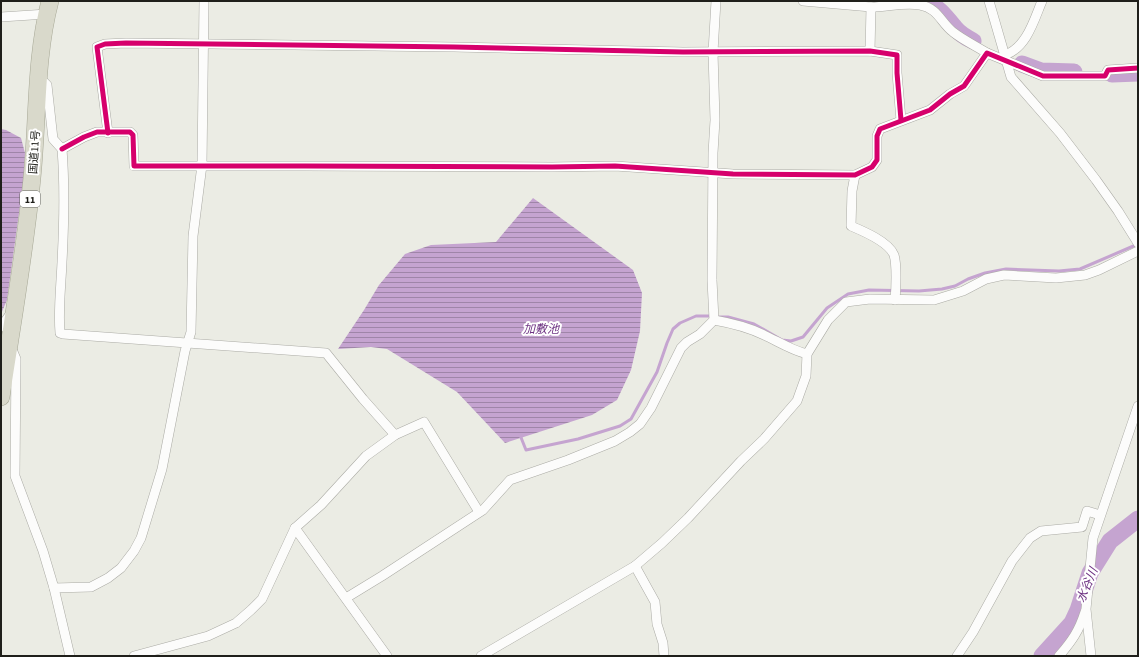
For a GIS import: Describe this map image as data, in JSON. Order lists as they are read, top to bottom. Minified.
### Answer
{"streets":{"highway":["国道11号","11"]},"water":["加敷池","水谷川"]}
